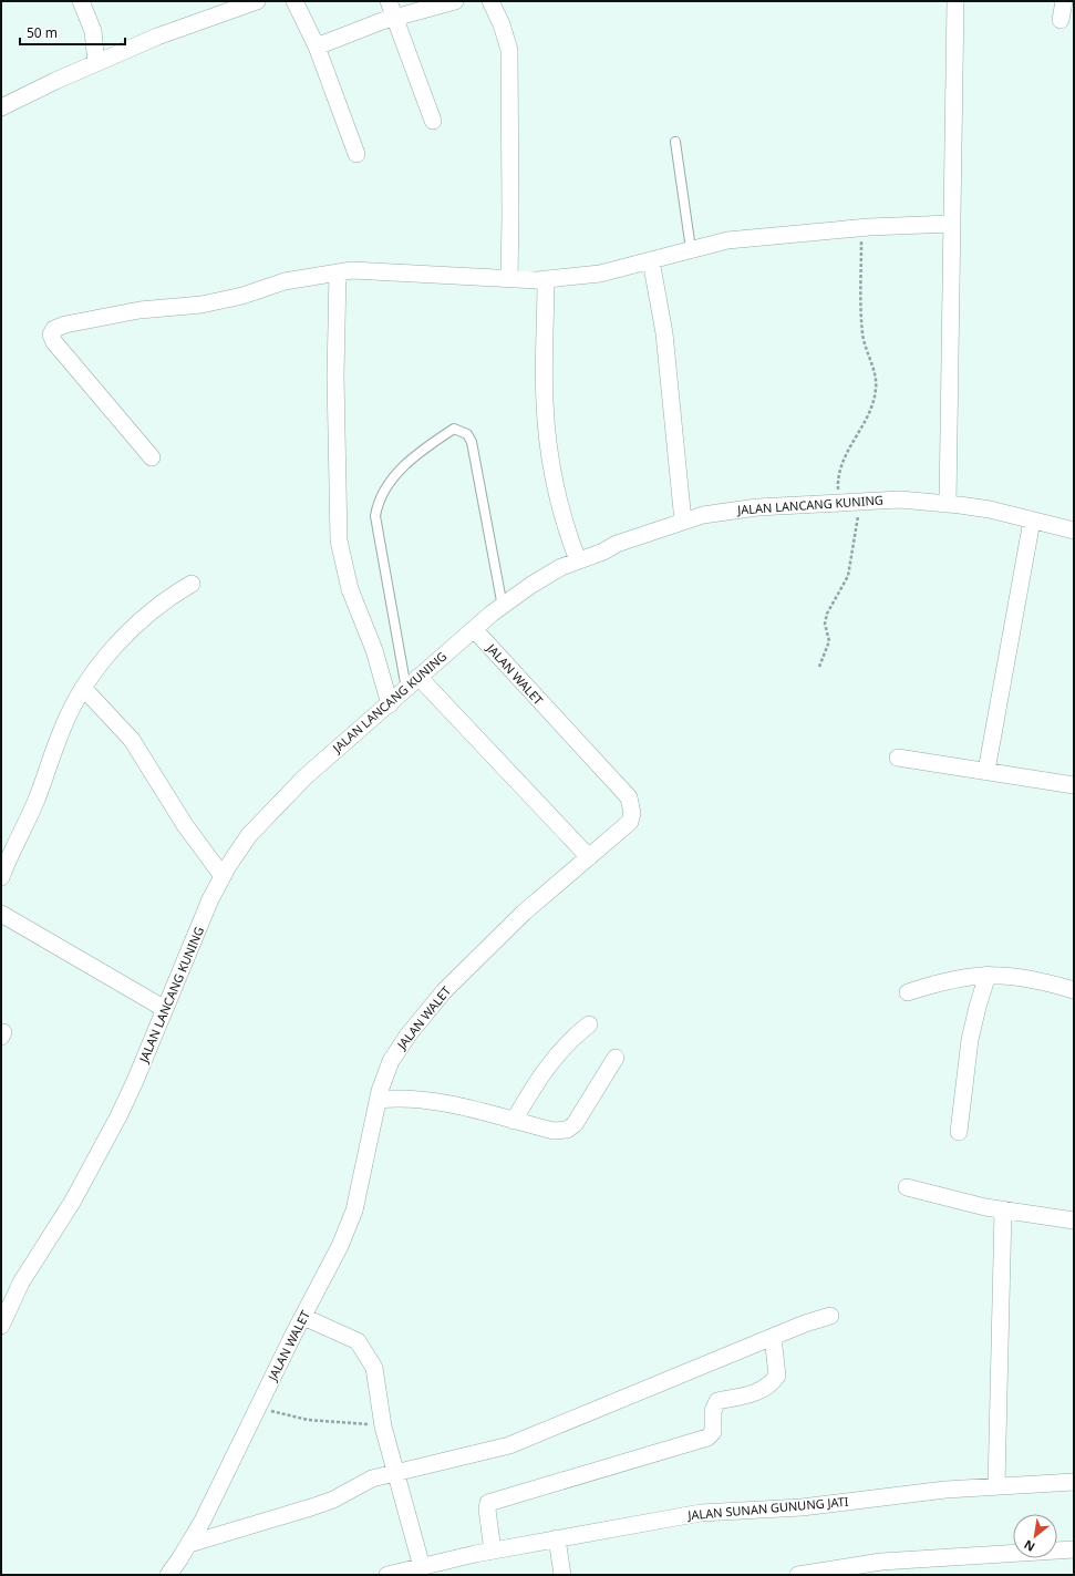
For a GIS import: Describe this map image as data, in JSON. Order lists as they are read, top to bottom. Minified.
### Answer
{"streets":{"street":["JALAN LANCANG KUNING","JALAN WALET","JALAN SUNAN GUNUNG JATI"]},"crossings":[["JALAN LANCANG KUNING","JALAN WALET"]],"scale_bar":"50 m","north":"bottom left"}
